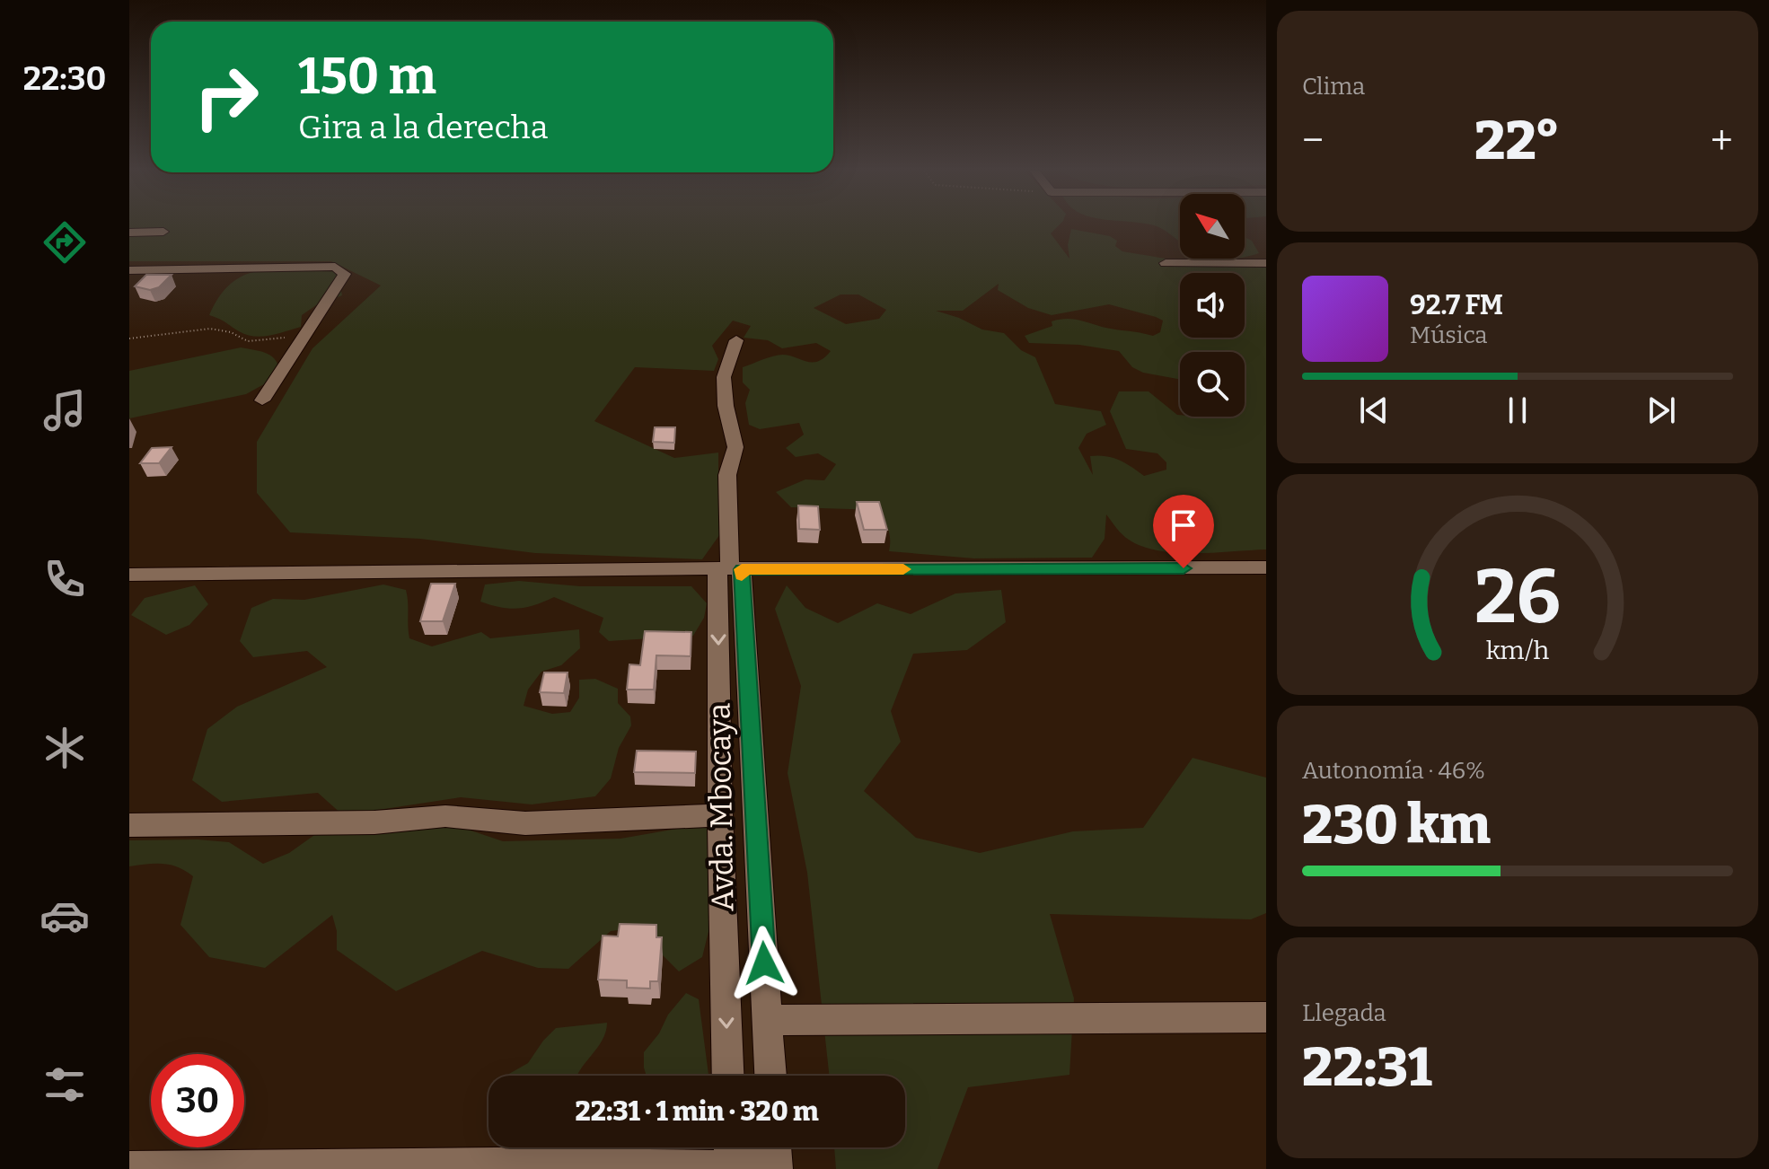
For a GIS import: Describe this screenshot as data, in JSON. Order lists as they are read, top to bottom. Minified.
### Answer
{"streets":{"street":["Avda. Mbocaya"]},"north":"top left","page":{"tabs":"22:30","tile":["Clima",["Autonomía · 46%","230 km"],["Llegada","22:31"]],"turn":["150 m","Gira a la derecha"],"heat":["−","22°","+"],"song":["92.7 FM","Música"],"limit":"30","trip":"22:31 · 1 min · 320 m","gauge":["26","km/h"]}}
